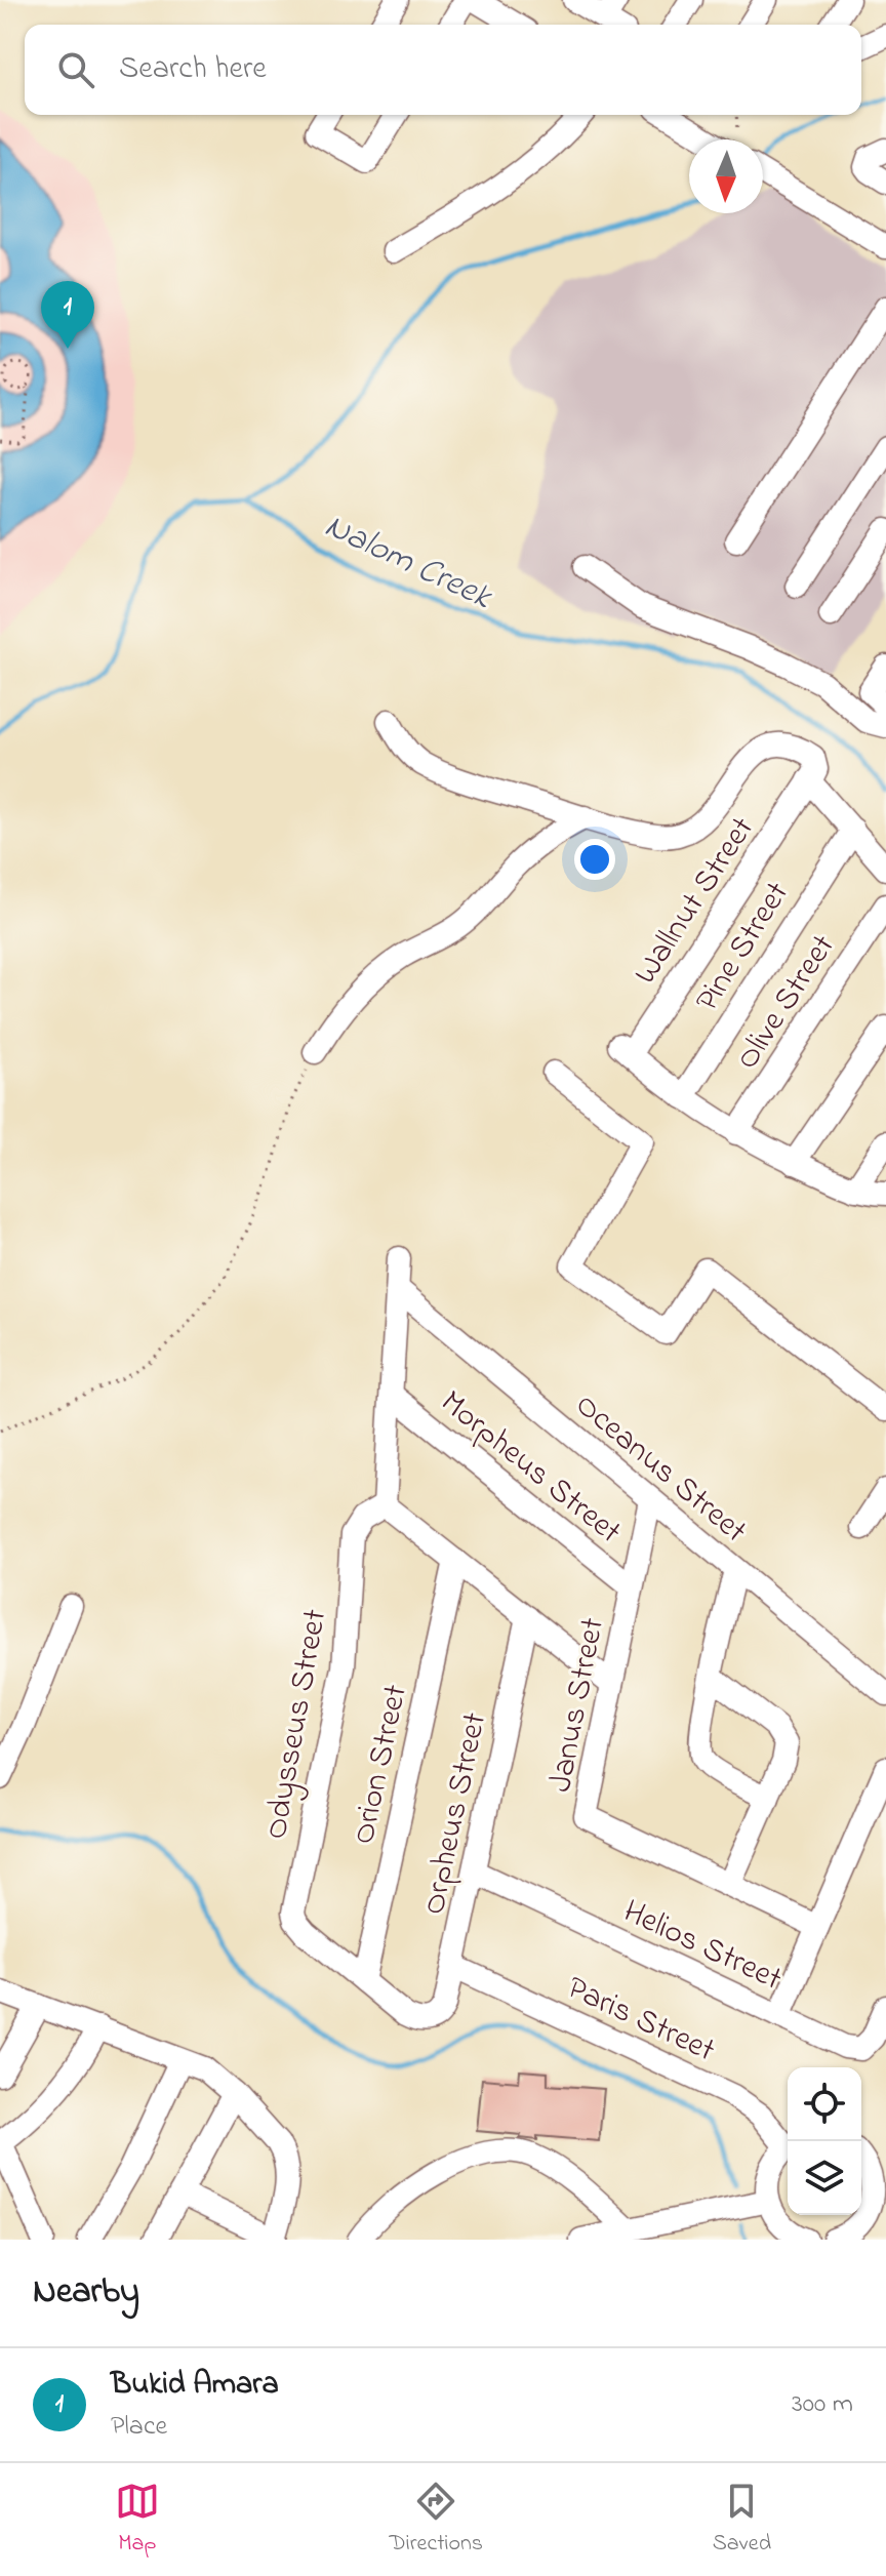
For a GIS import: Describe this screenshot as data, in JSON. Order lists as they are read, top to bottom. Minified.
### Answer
{"streets":{"street":["Wallnut Street","Pine Street","Olive Street","Morpheus Street","Oceanus Street","Janus Street","Odysseus Street","Orion Street","Orpheus Street","Helios Street","Paris Street"]},"crossings":[["Wallnut Street","Pine Street"],["Morpheus Street","Janus Street"],["Oceanus Street","Janus Street"],["Odysseus Street","Orion Street"],["Odysseus Street","Orpheus Street"],["Orion Street","Orpheus Street"],["Orpheus Street","Helios Street"],["Orpheus Street","Paris Street"]],"water":["Nalom Creek"],"north":"bottom","page":{"search":"Search here","pins":"1","heading":"Nearby","list":[{"mark":"1","name":"Bukid Amara","note":"Place","value":"300 m"}],"nav":["Map","Directions","Saved"]}}
